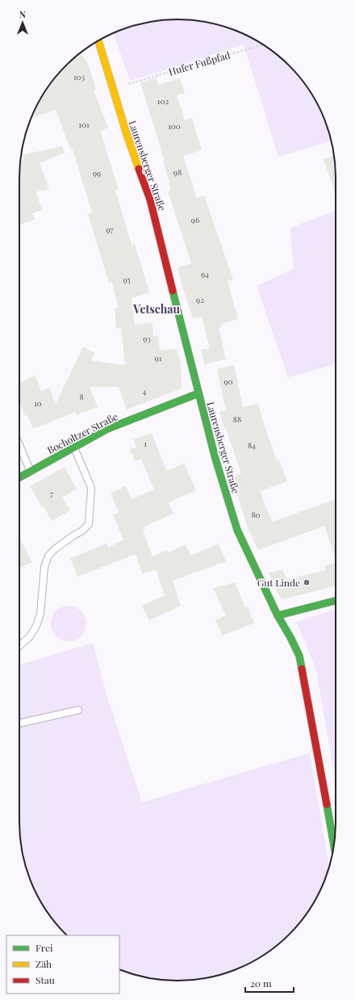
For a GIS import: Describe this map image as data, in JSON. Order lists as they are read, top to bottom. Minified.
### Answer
{"streets":{"street":["Laurensberger Straße","Bocholtzer Straße"],"path":["Hufer Fußpfad"]},"crossings":[["Laurensberger Straße","Bocholtzer Straße"]],"districts":["Vetschau"],"places":["Gut Linde"],"house_numbers":["103","102","101","100","98","99","96","97","94","95","92","93","91","90","4","8","10","88","1","84","7","80"],"legend":["Frei","Zäh","Stau"],"scale_bar":"20 m","north":"top"}
